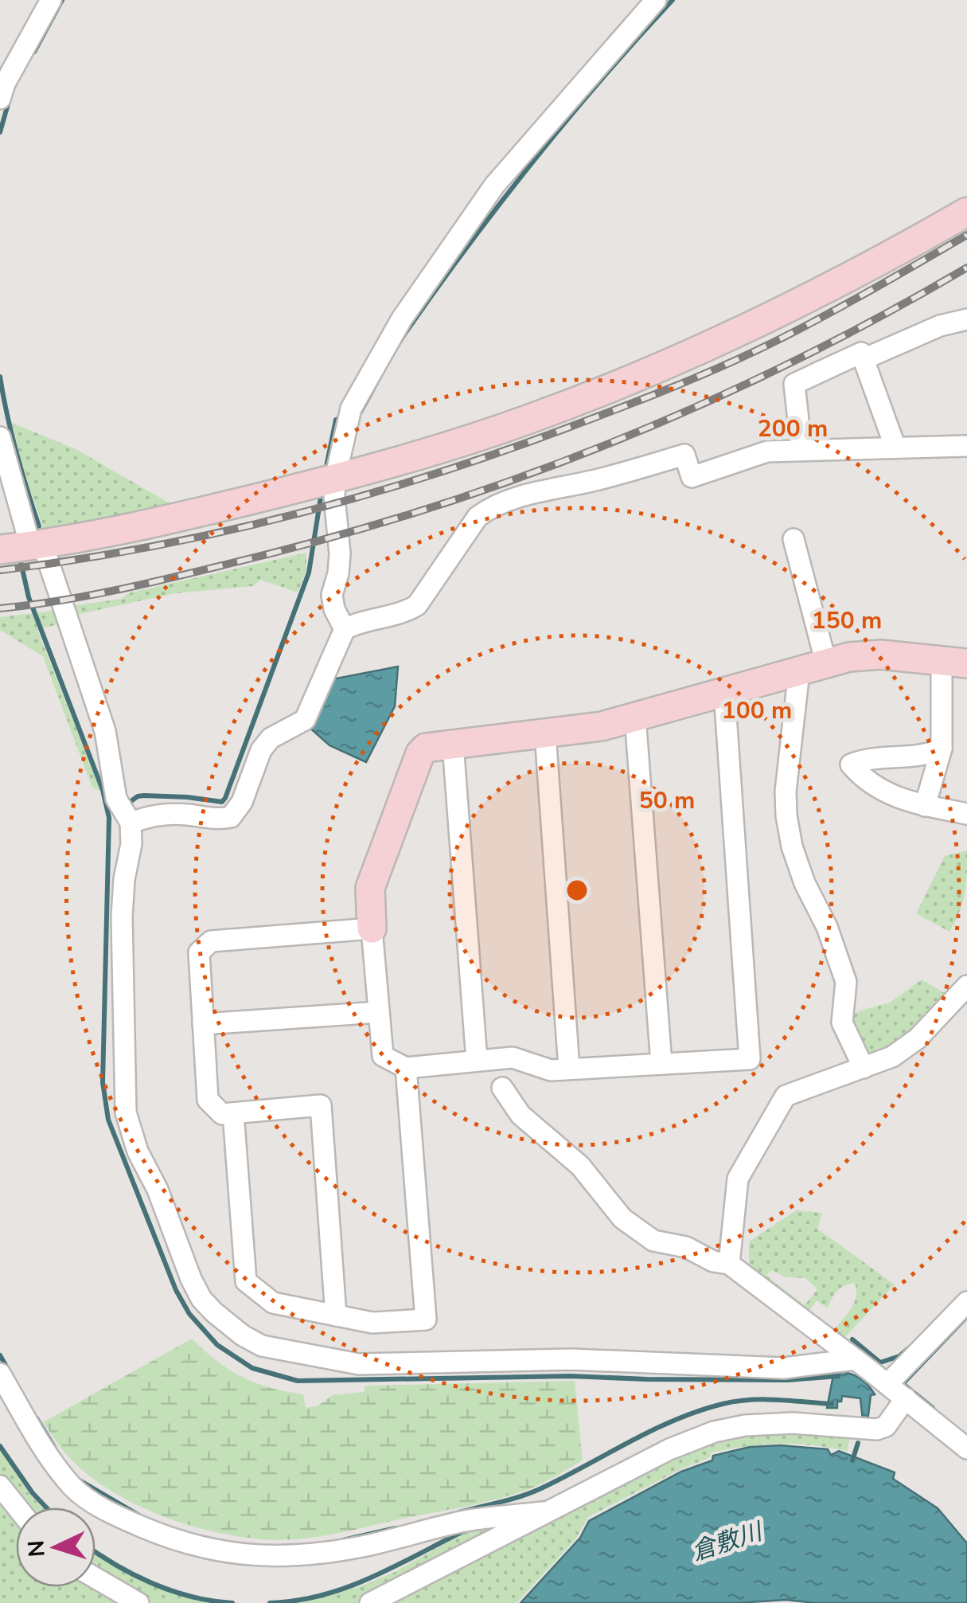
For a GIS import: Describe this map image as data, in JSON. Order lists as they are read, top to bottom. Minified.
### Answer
{"water":["倉敷川"],"north":"left","rings":["200 m","150 m","100 m","50 m"]}
